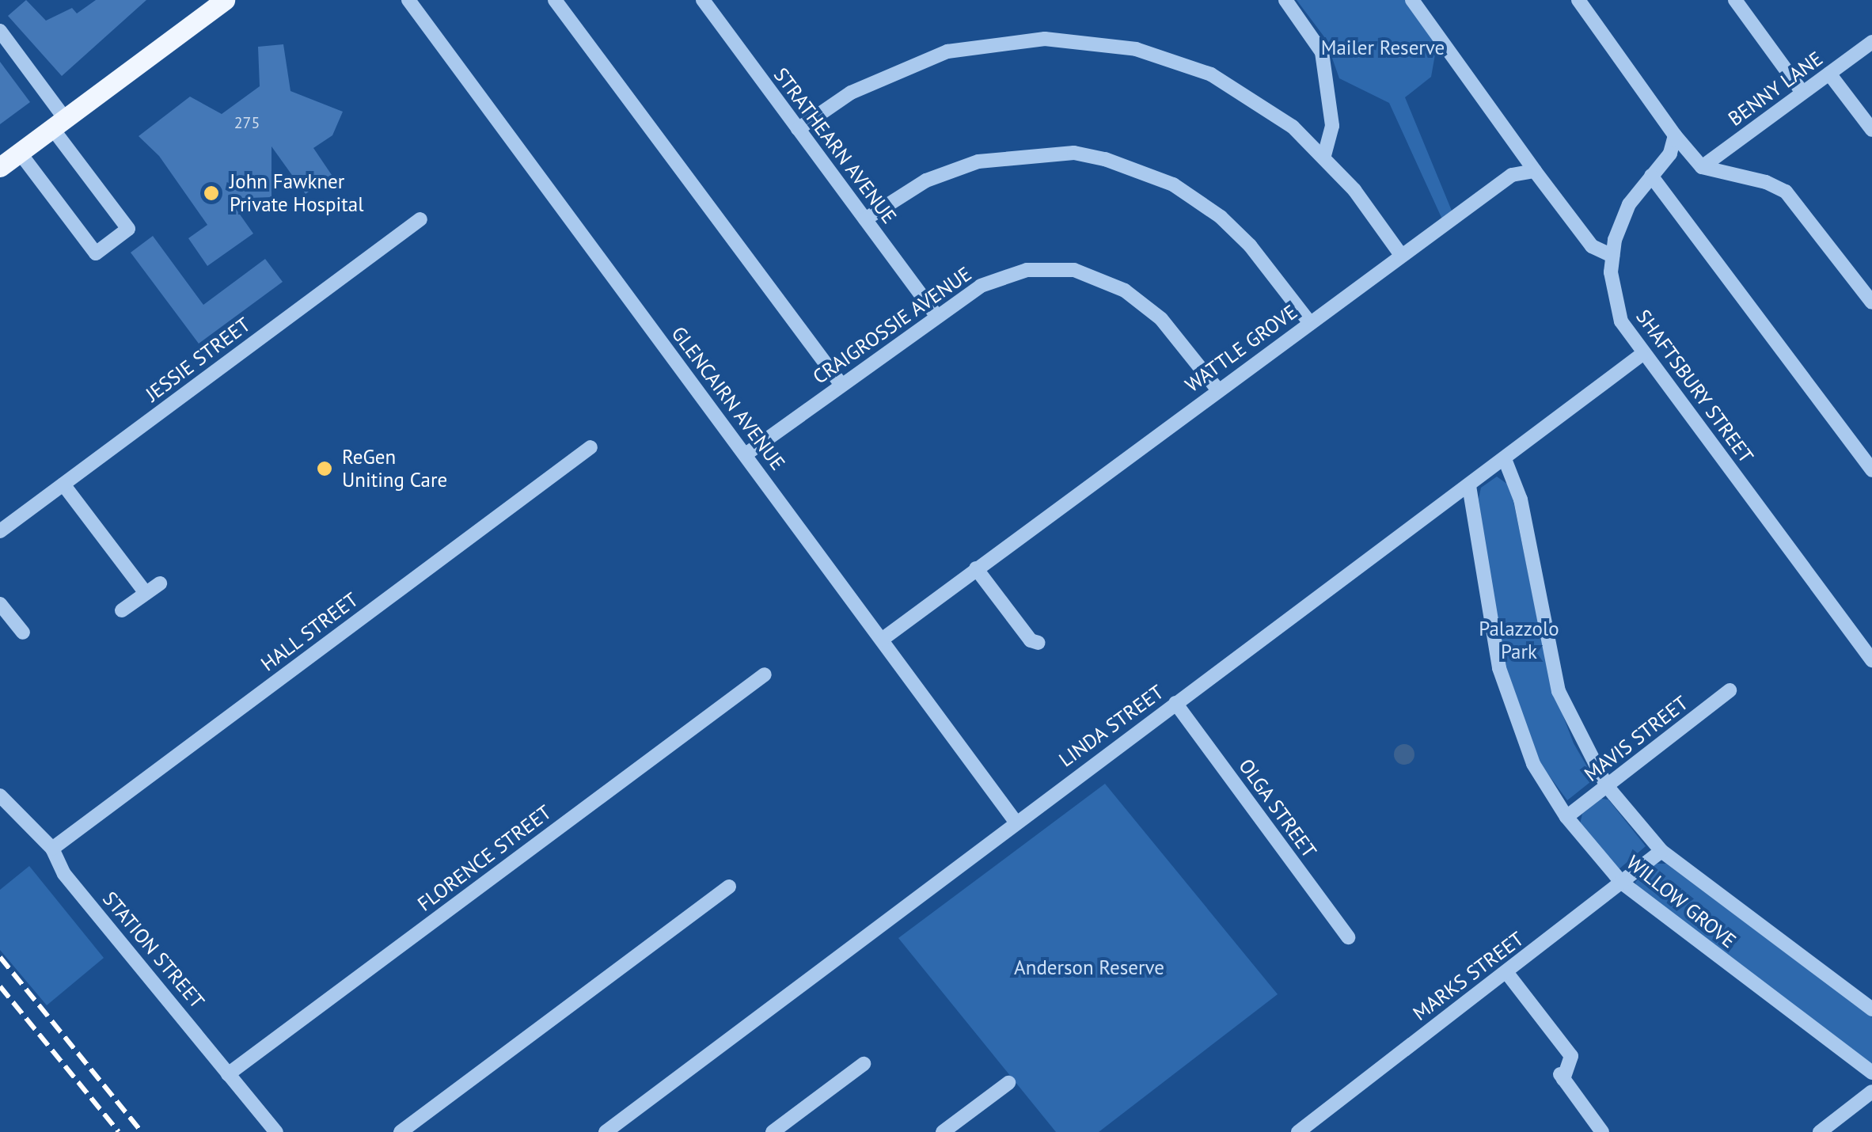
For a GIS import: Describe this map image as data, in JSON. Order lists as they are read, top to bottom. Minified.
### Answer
{"streets":{"street":["BENNY LANE","STRATHEARN AVENUE","CRAIGROSSIE AVENUE","WATTLE GROVE","JESSIE STREET","SHAFTSBURY STREET","GLENCAIRN AVENUE","HALL STREET","LINDA STREET","MAVIS STREET","OLGA STREET","FLORENCE STREET","WILLOW GROVE","STATION STREET","MARKS STREET"]},"crossings":[["STRATHEARN AVENUE","CRAIGROSSIE AVENUE"],["CRAIGROSSIE AVENUE","WATTLE GROVE"],["CRAIGROSSIE AVENUE","GLENCAIRN AVENUE"],["WATTLE GROVE","GLENCAIRN AVENUE"],["SHAFTSBURY STREET","LINDA STREET"],["GLENCAIRN AVENUE","LINDA STREET"],["HALL STREET","STATION STREET"],["LINDA STREET","OLGA STREET"],["LINDA STREET","WILLOW GROVE"],["MAVIS STREET","WILLOW GROVE"],["FLORENCE STREET","STATION STREET"],["WILLOW GROVE","MARKS STREET"]],"parks":["Mailer Reserve","Palazzolo Park","Anderson Reserve"],"places":["John Fawkner Private Hospital","ReGen Uniting Care"],"house_numbers":["275"]}
